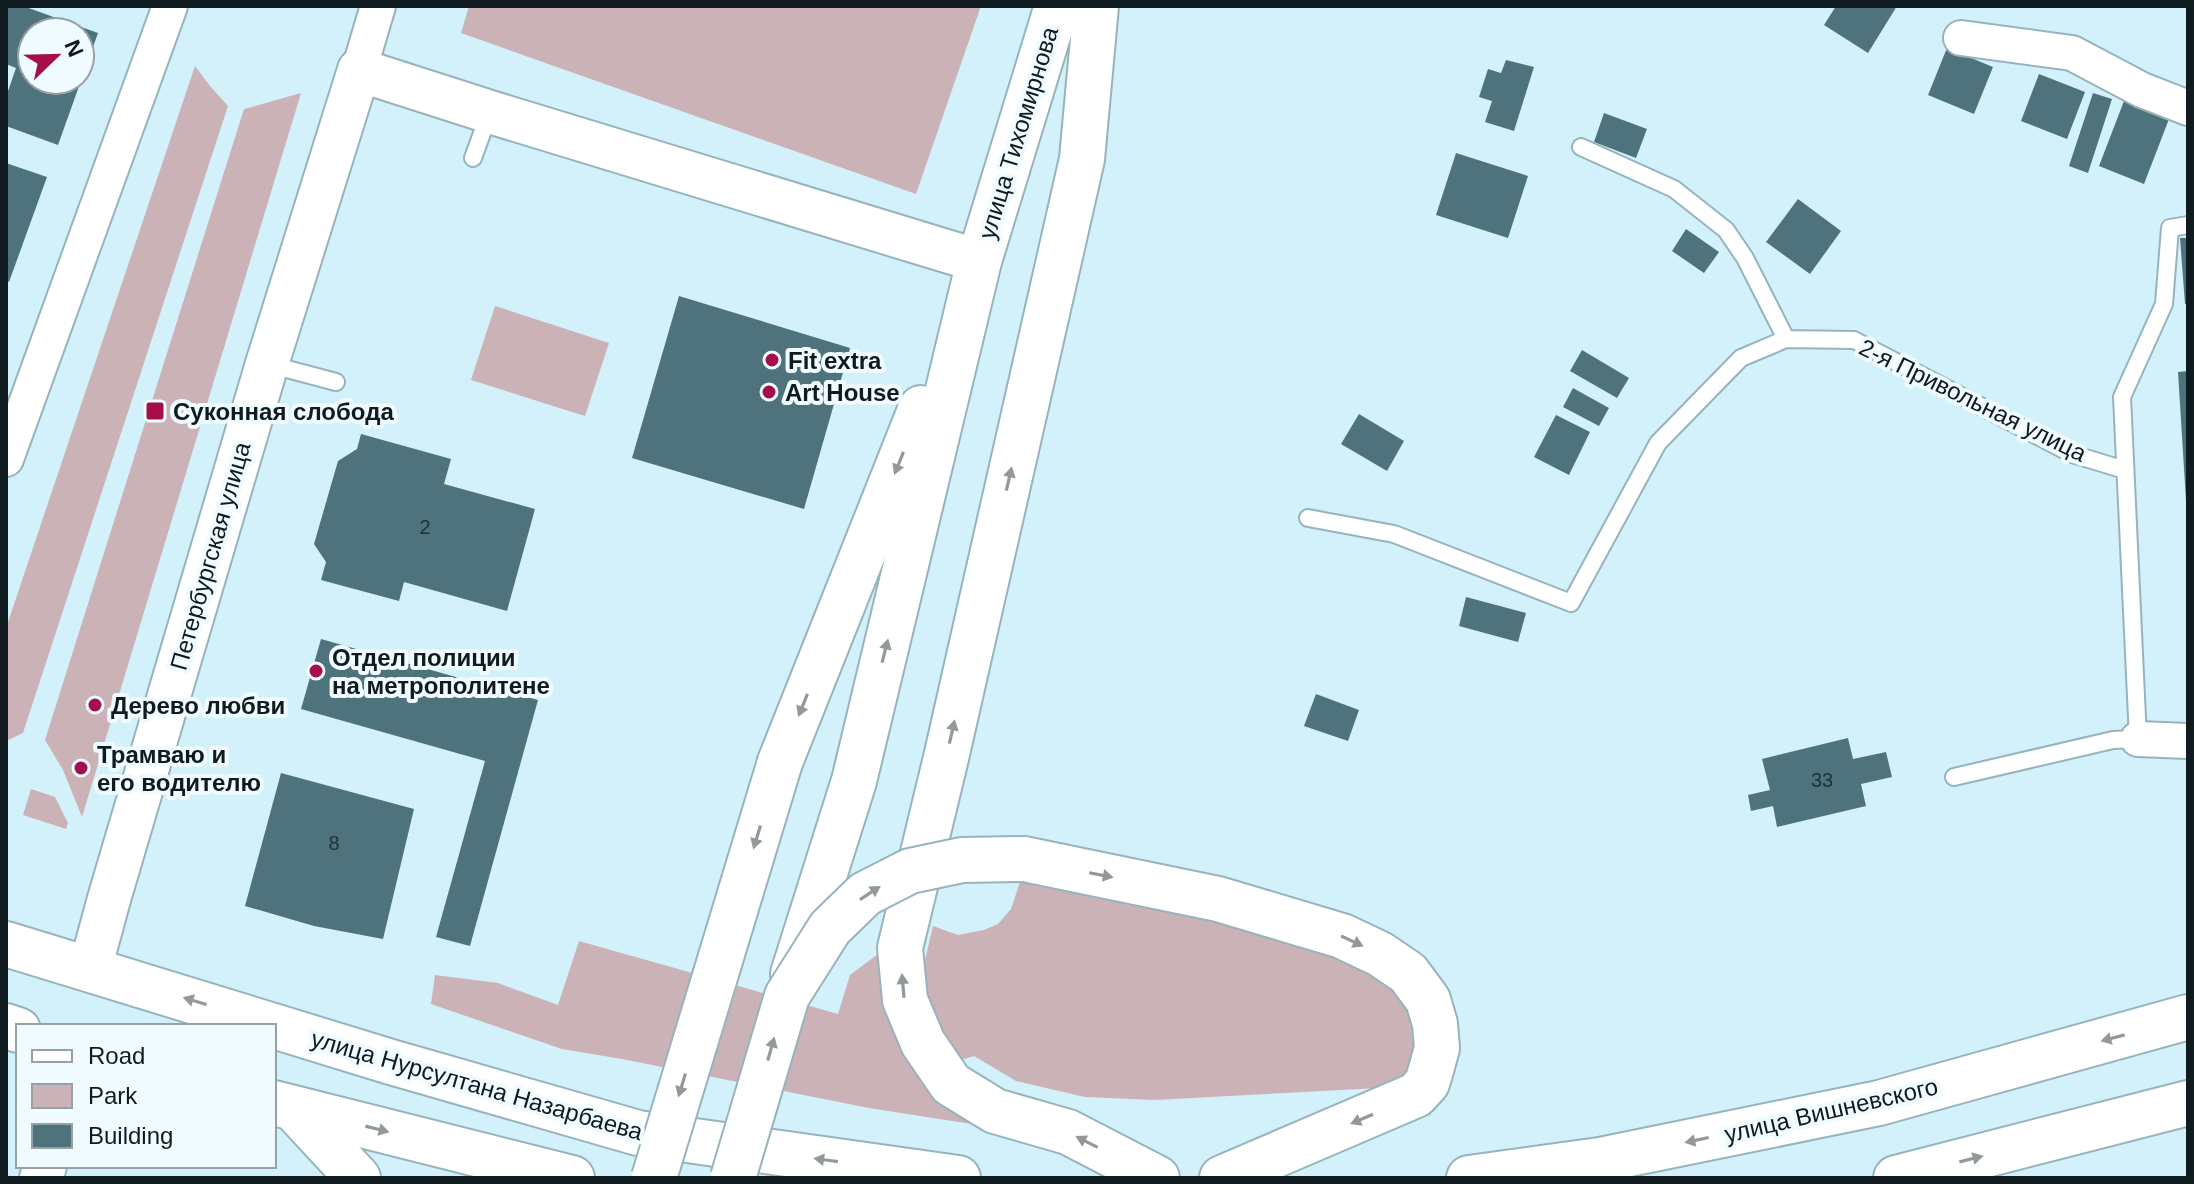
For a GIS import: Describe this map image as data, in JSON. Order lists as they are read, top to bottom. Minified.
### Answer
{"streets":{"main road":["улица Тихомирнова","улица Нурсултана Назарбаева","улица Вишневского"],"street":["Петербургская улица"],"lane":["2-я Привольная улица"]},"crossings":[["Петербургская улица","улица Нурсултана Назарбаева"]],"places":{"other":["Fit extra","Art House","Отдел полиции на метрополитене","Дерево любви","Трамваю и его водителю"],"transit":["Суконная слобода"]},"house_numbers":["2","33","8"],"legend":["Road","Park","Building"],"north":"top right"}
